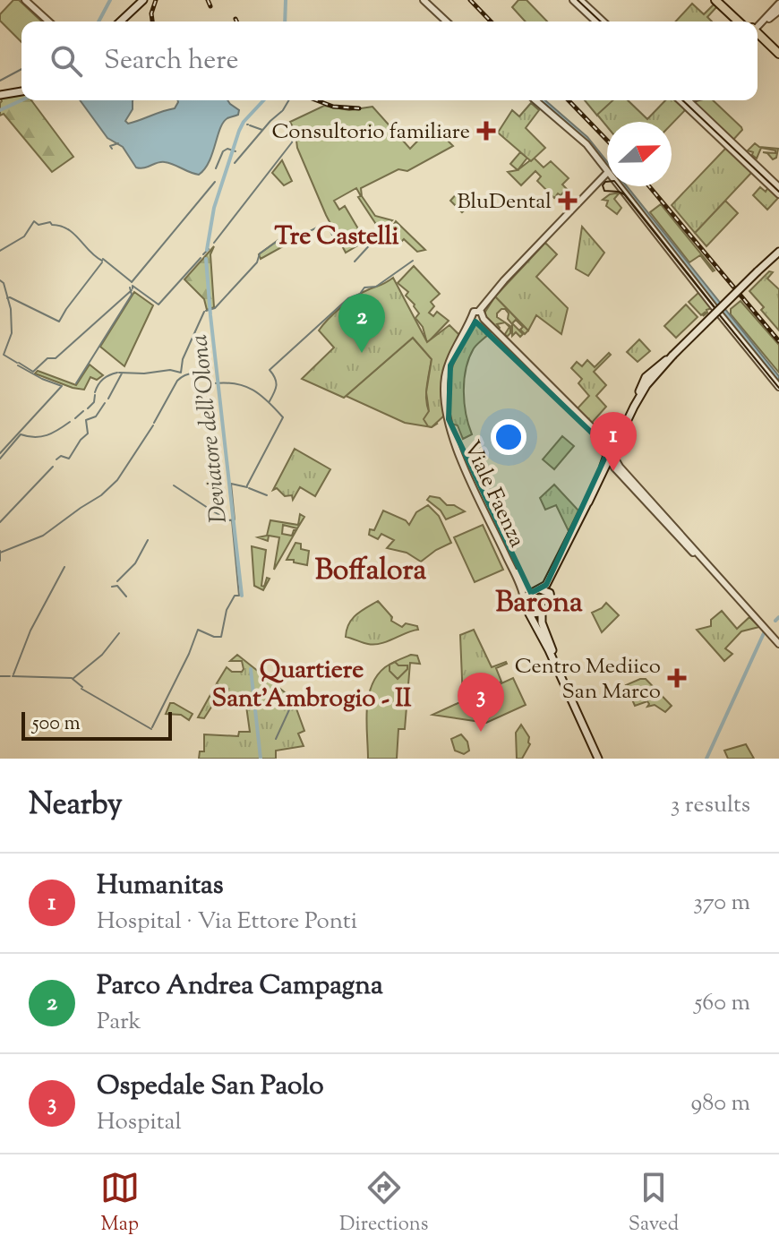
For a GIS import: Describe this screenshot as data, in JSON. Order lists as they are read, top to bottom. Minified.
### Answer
{"streets":{"street":["Viale Faenza"]},"districts":["Tre Castelli","Boffalora","Barona","Quartiere Sant'Ambrogio - II"],"water":["Deviatore dell'Olona"],"places":{"health":["Consultorio familiare","BluDental","Centro Mediico San Marco"]},"scale_bar":"500 m","north":"right","page":{"search":"Search here","pins":["2","1","3"],"scale":"500 m","heading":["Nearby","3 results"],"list":[{"mark":"1","name":"Humanitas","note":"Hospital · Via Ettore Ponti","value":"370 m"},{"mark":"2","name":"Parco Andrea Campagna","note":"Park","value":"560 m"},{"mark":"3","name":"Ospedale San Paolo","note":"Hospital","value":"980 m"}],"nav":["Map","Directions","Saved"]}}
